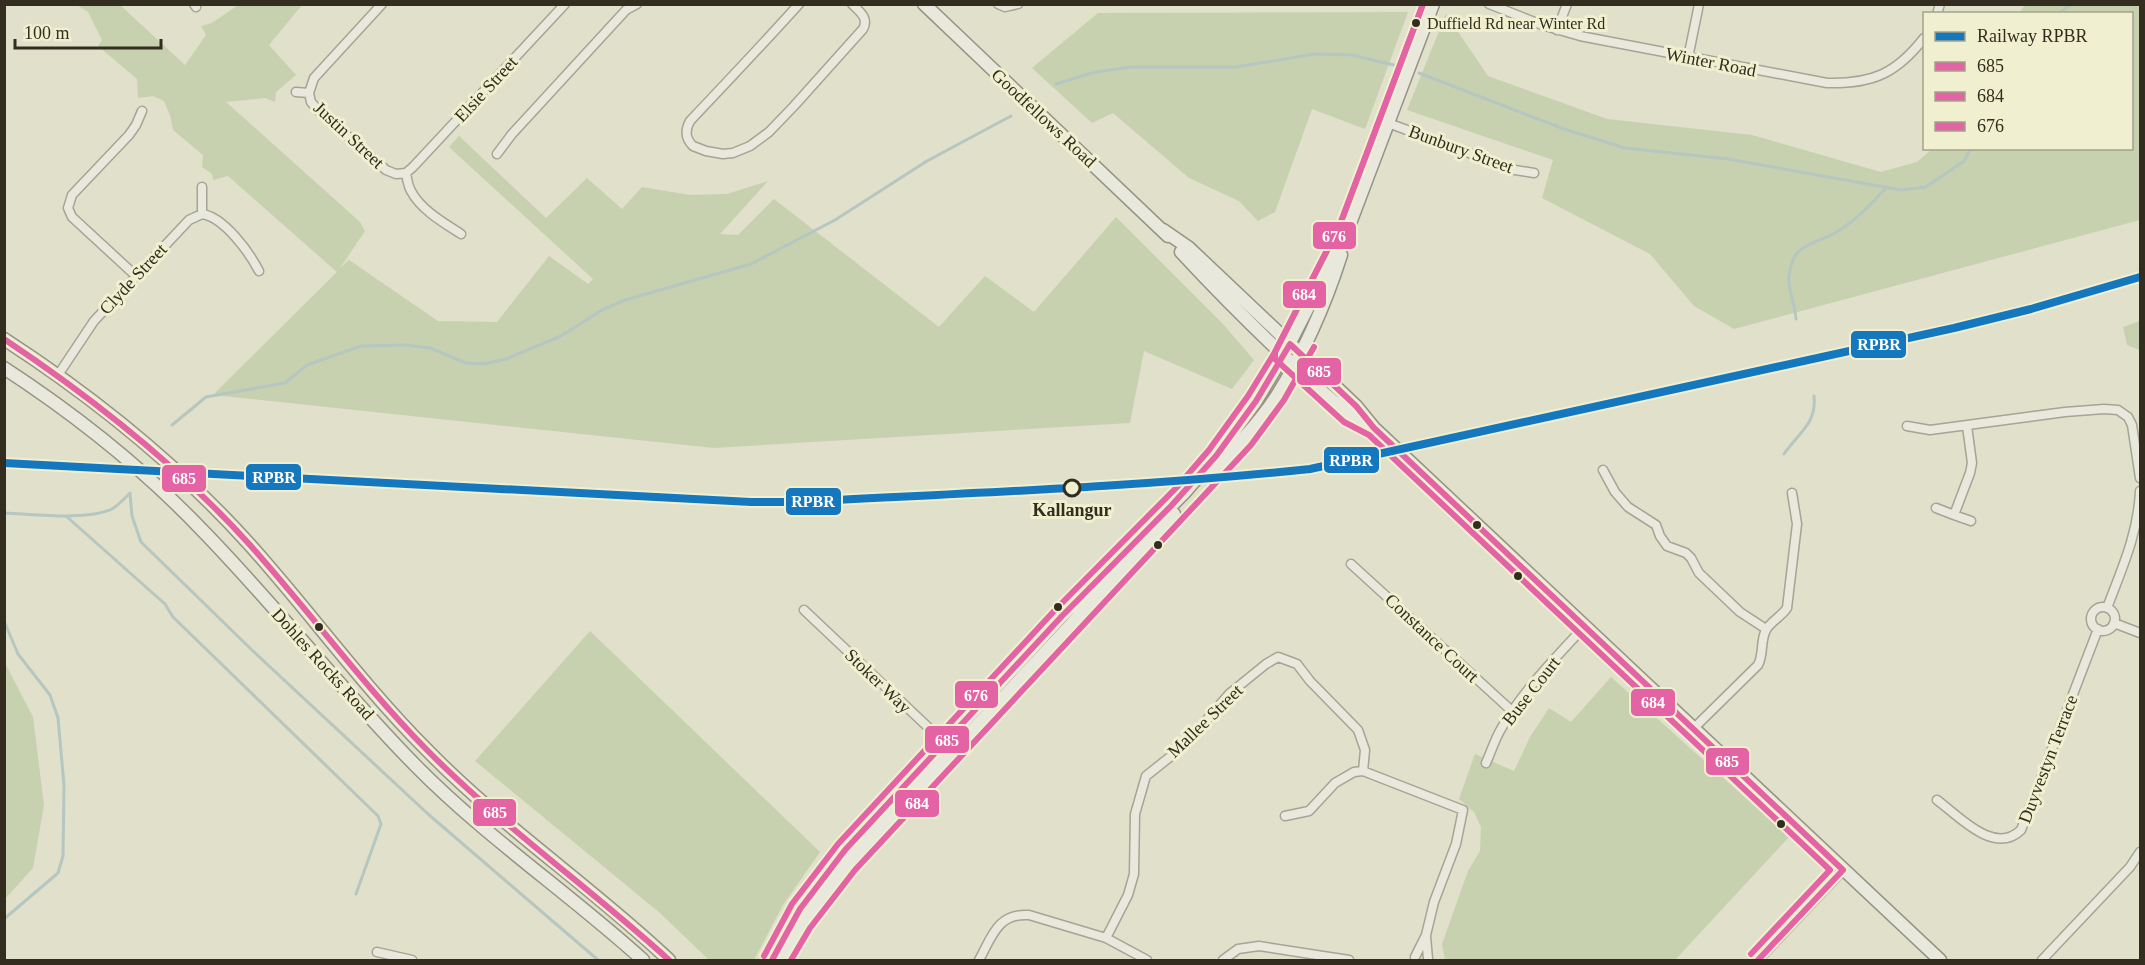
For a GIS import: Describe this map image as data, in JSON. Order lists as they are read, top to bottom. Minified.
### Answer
{"streets":{"street":["Winter Road","Elsie Street","Goodfellows Road","Justin Street","Bunbury Street","Clyde Street","Constance Court","Dohles Rocks Road","Stoker Way","Buse Court","Mallee Street","Duyvestyn Terrace"]},"crossings":[["Elsie Street","Justin Street"],["Goodfellows Road","Buse Court"],["Clyde Street","Dohles Rocks Road"],["Constance Court","Buse Court"]],"places":["Duffield Rd near Winter Rd","Kallangur"],"lines":["transit line 684","transit line 676","rail line RPBR","transit line 685"],"legend":["Railway RPBR","685","684","676"],"scale_bar":"100 m"}
